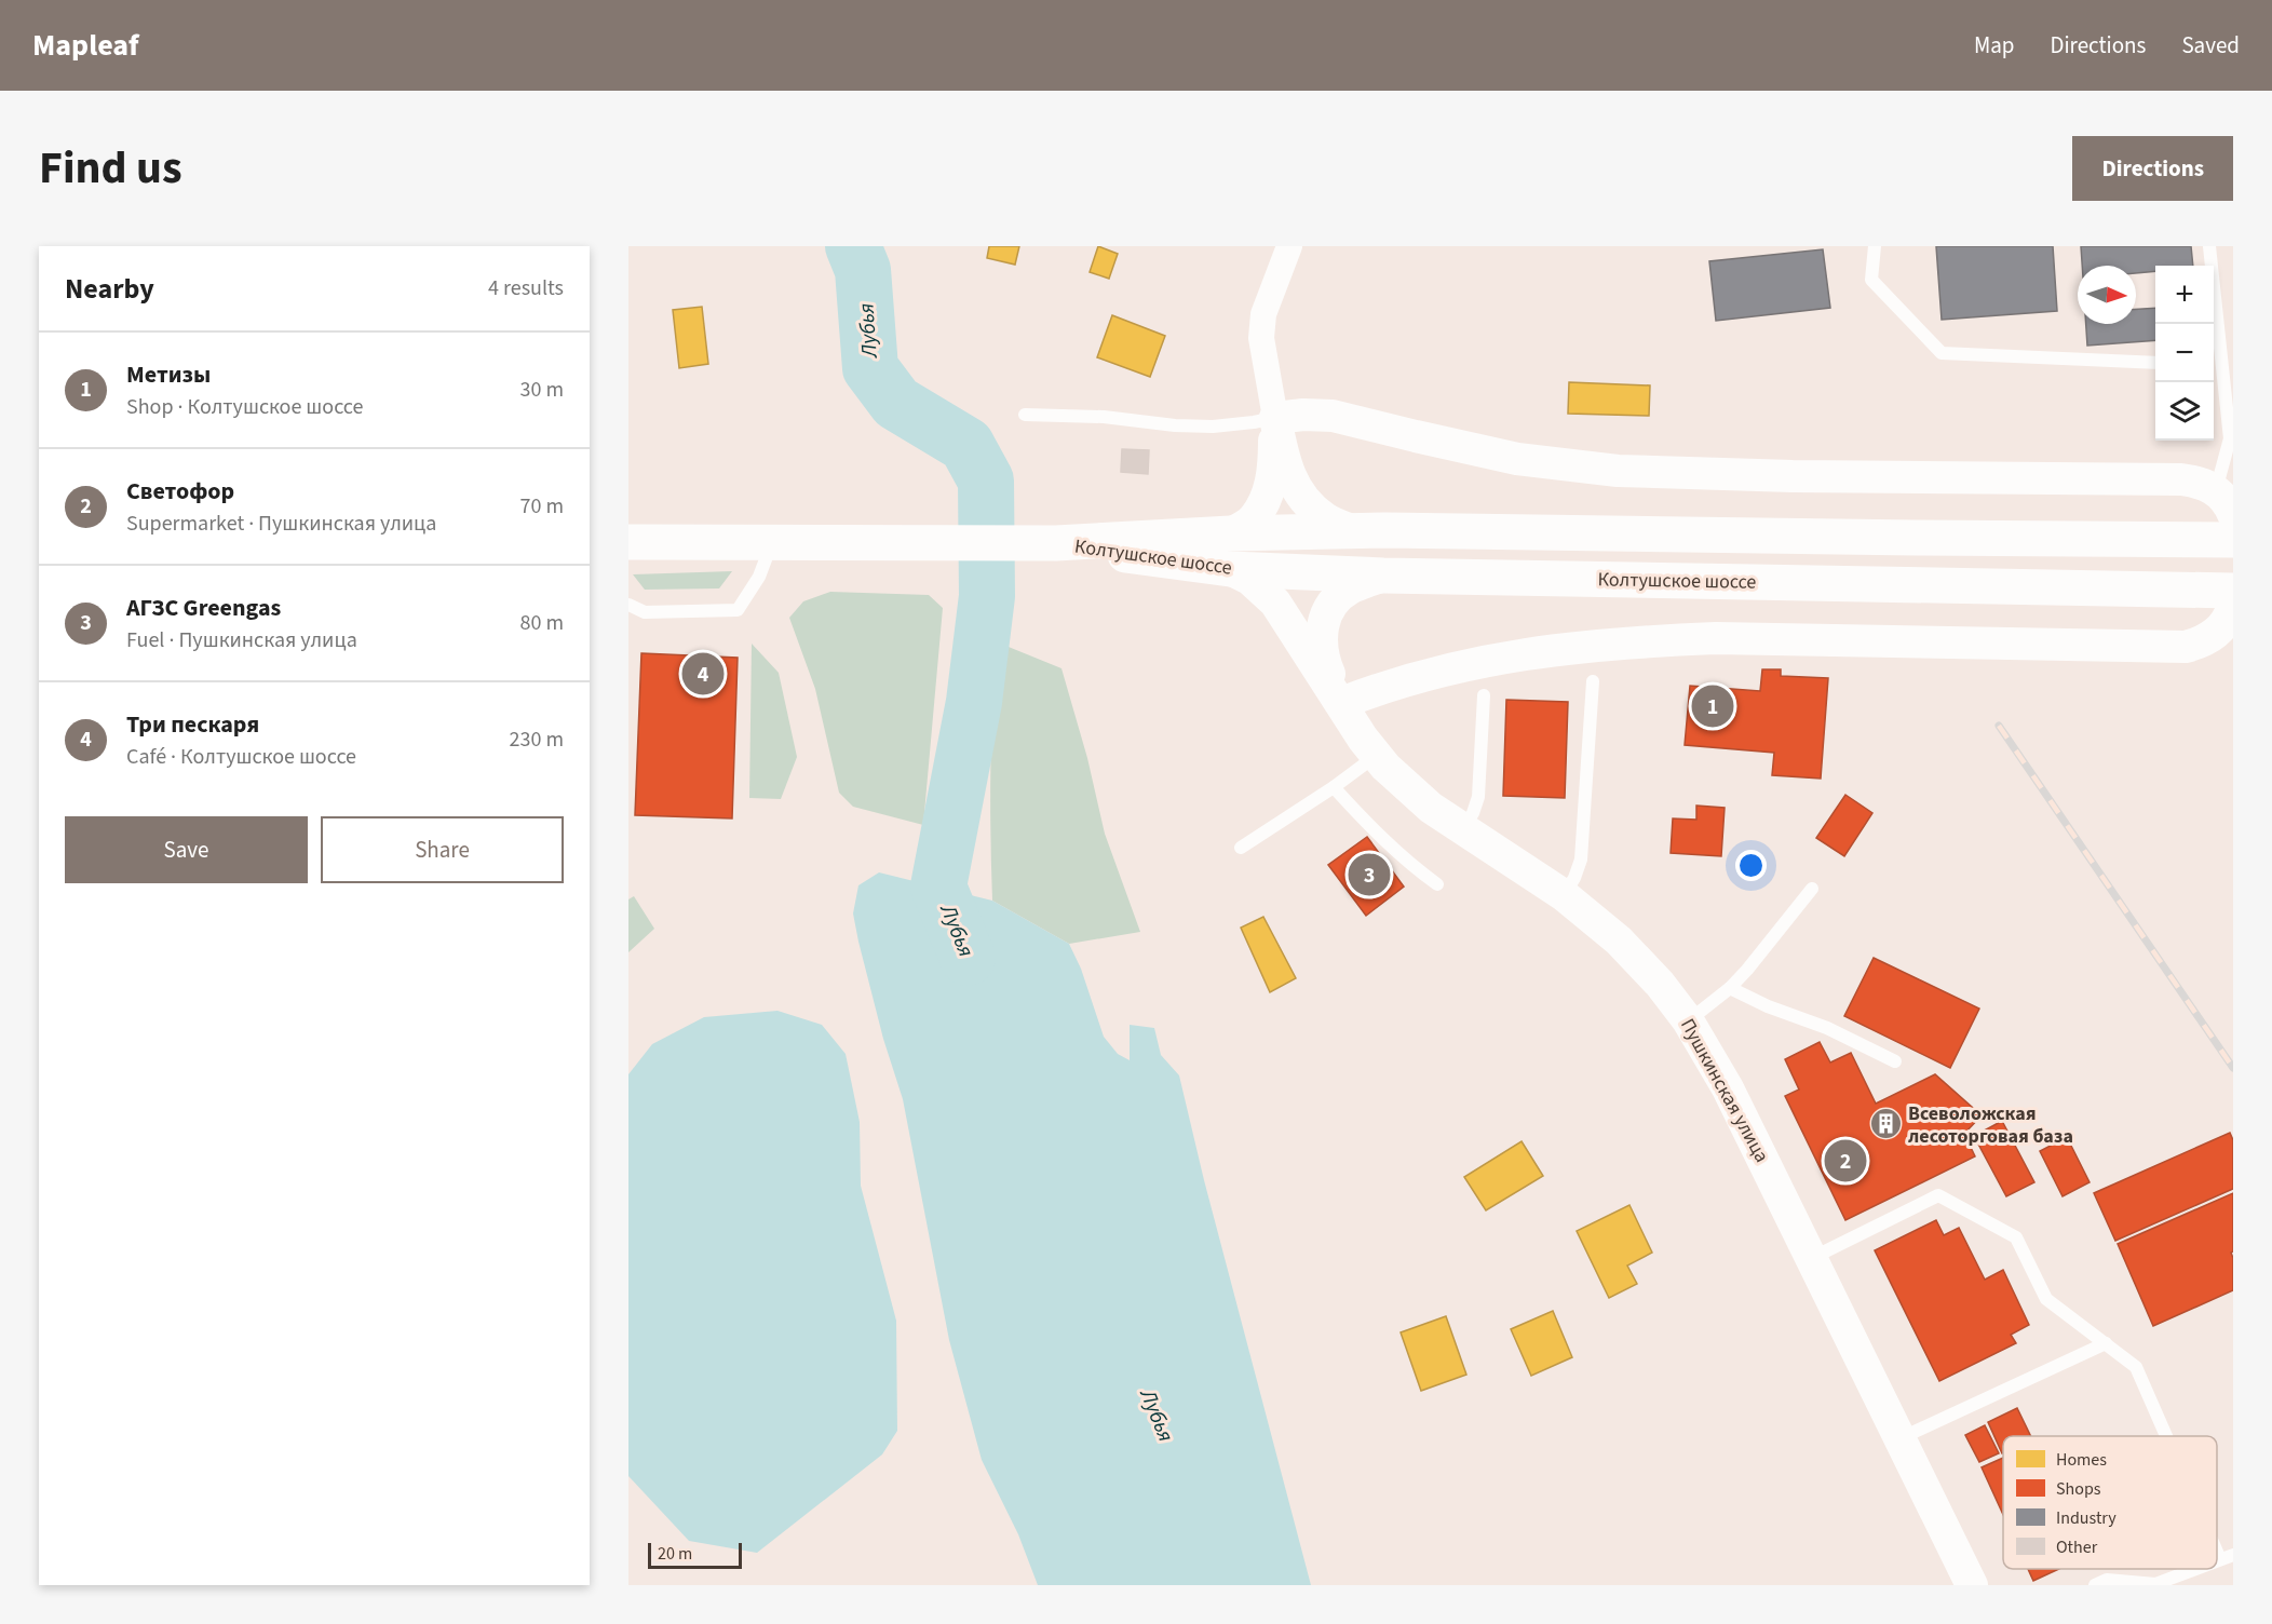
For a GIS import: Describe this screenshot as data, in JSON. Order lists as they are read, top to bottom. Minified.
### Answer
{"streets":{"main road":["Колтушское шоссе"],"street":["Пушкинская улица"]},"crossings":[["Колтушское шоссе","Пушкинская улица"]],"water":["Лубья"],"places":{"building":["Всеволожская лесоторговая база"]},"legend":["Homes","Shops","Industry","Other"],"scale_bar":"20 m","north":"right","page":{"header":"Mapleaf","nav":["Map","Directions","Saved"],"title":"Find us","buttons":["Directions",["Save","Share"]],"heading":["Nearby","4 results"],"map_buttons":["+","−"],"list":[{"mark":"1","name":"Метизы","note":"Shop · Колтушское шоссе","value":"30 m"},{"mark":"2","name":"Светофор","note":"Supermarket · Пушкинская улица","value":"70 m"},{"mark":"3","name":"АГЗС Greengas","note":"Fuel · Пушкинская улица","value":"80 m"},{"mark":"4","name":"Три пескаря","note":"Café · Колтушское шоссе","value":"230 m"}],"pins":["4","1","3","2"],"scale":"20 m"}}
